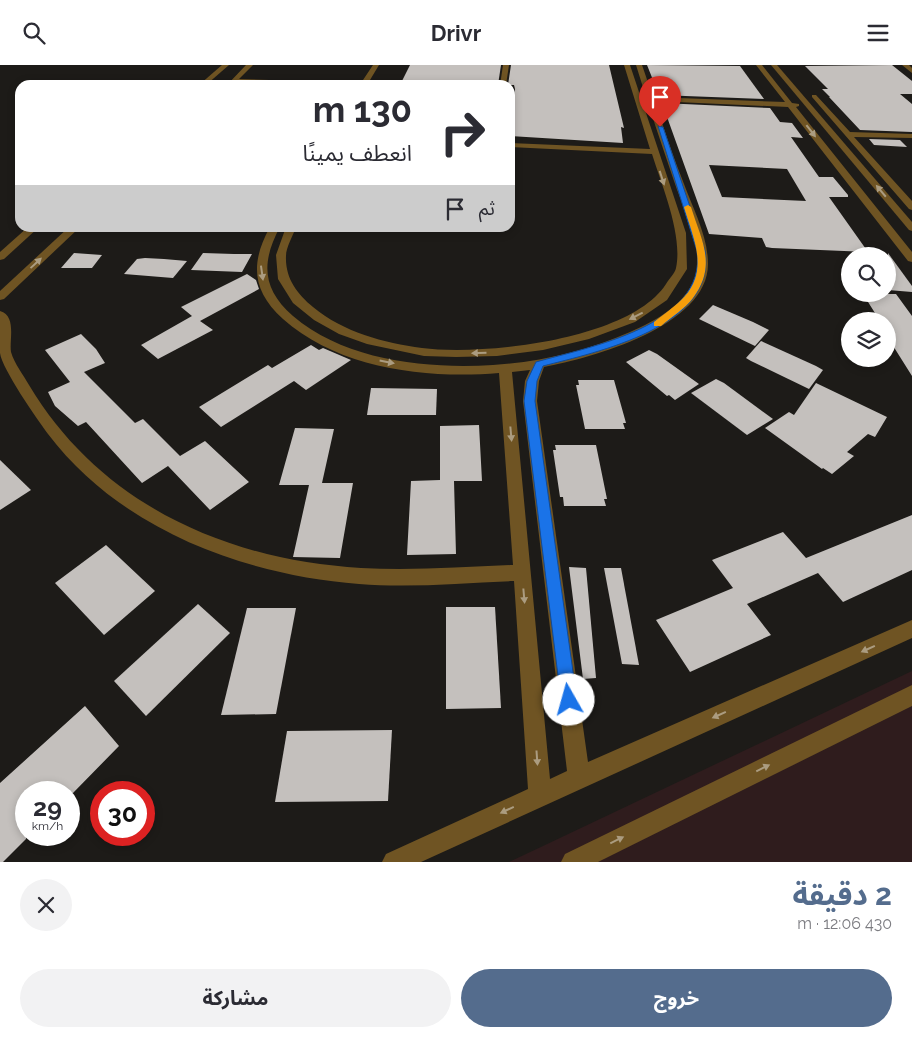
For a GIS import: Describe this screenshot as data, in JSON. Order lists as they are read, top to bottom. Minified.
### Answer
{"page":{"header":"Drivr","turn":["130 m","انعطف يمينًا"],"then":"ثم","speed":"29 km/h","limit":"30","heading":["2 دقيقة","430 m · 12:06"],"buttons":["خروج","مشاركة"]}}
